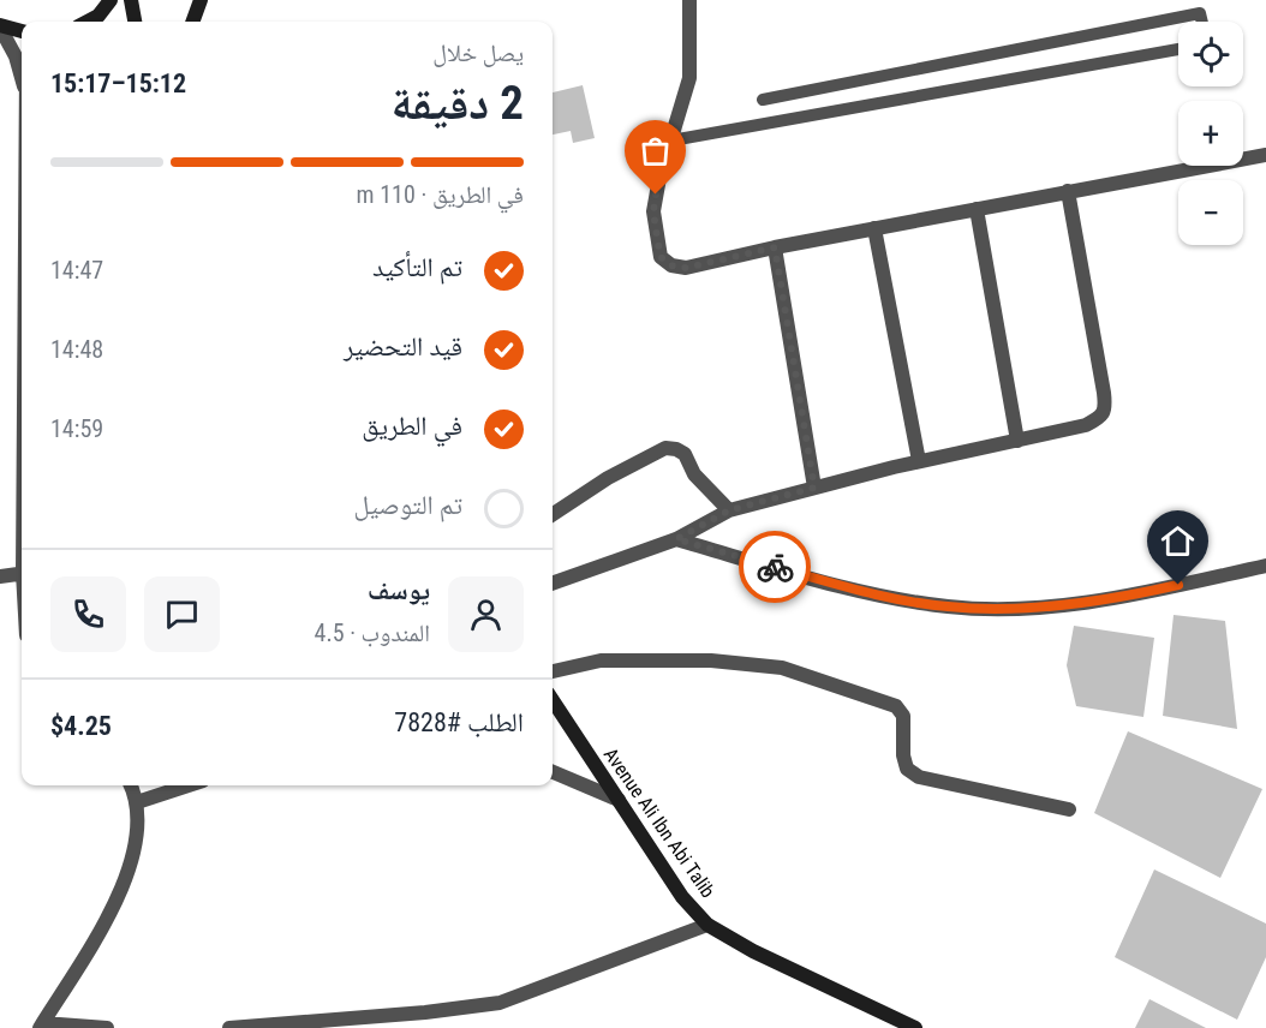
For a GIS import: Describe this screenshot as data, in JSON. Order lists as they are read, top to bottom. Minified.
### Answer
{"streets":{"main road":["Avenue Ali Ibn Abi Talib"]},"page":{"map_buttons":["+","−"],"heading":["2 دقيقة","يصل خلال","15:12–15:17"],"panel":["يوسف","المندوب · 4.5","الطلب #7828","$4.25"],"bar":"في الطريق · 110 m","list":[["تم التأكيد","14:47"],["قيد التحضير","14:48"],["في الطريق","14:59"],"تم التوصيل"]}}
